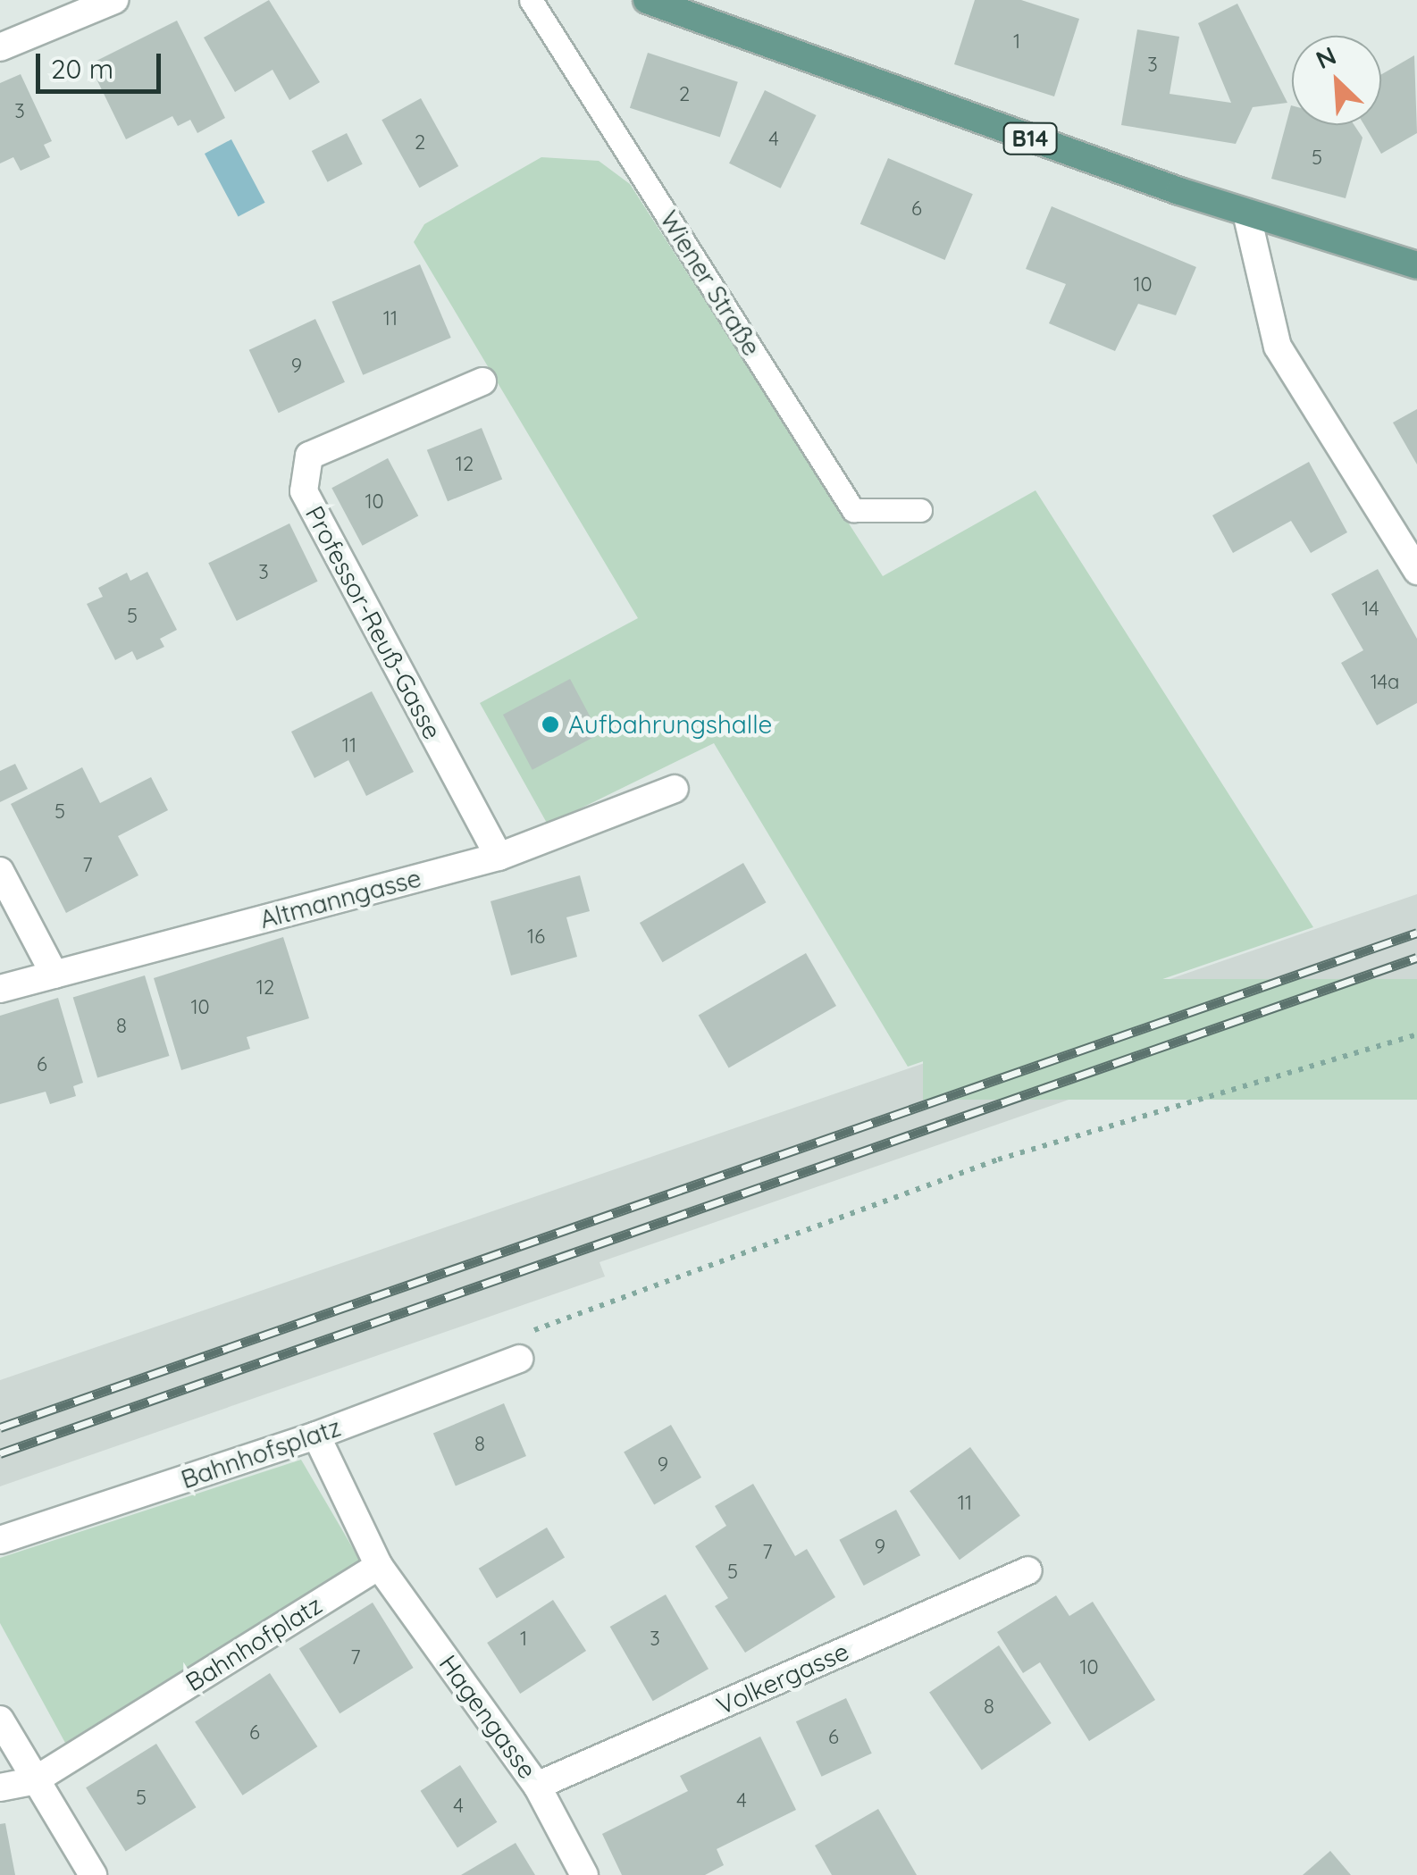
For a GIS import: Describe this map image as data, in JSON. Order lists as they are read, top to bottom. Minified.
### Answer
{"streets":{"main road":["B14"],"street":["Professor-Reuß-Gasse","Altmanngasse","Bahnhofsplatz","Bahnhofplatz","Volkergasse","Hagengasse"],"lane":["Wiener Straße"]},"crossings":[["Professor-Reuß-Gasse","Altmanngasse"],["Bahnhofplatz","Hagengasse"],["Volkergasse","Hagengasse"]],"places":["Aufbahrungshalle"],"house_numbers":["1","3","2","3","4","2","5","6","10","11","9","12","10","3","14","5","14a","11","5","7","16","12","10","8","6","8","9","11","9","7","5","1","3","7","10","8","6","6","5","4","4"],"scale_bar":"20 m","north":"top left"}
